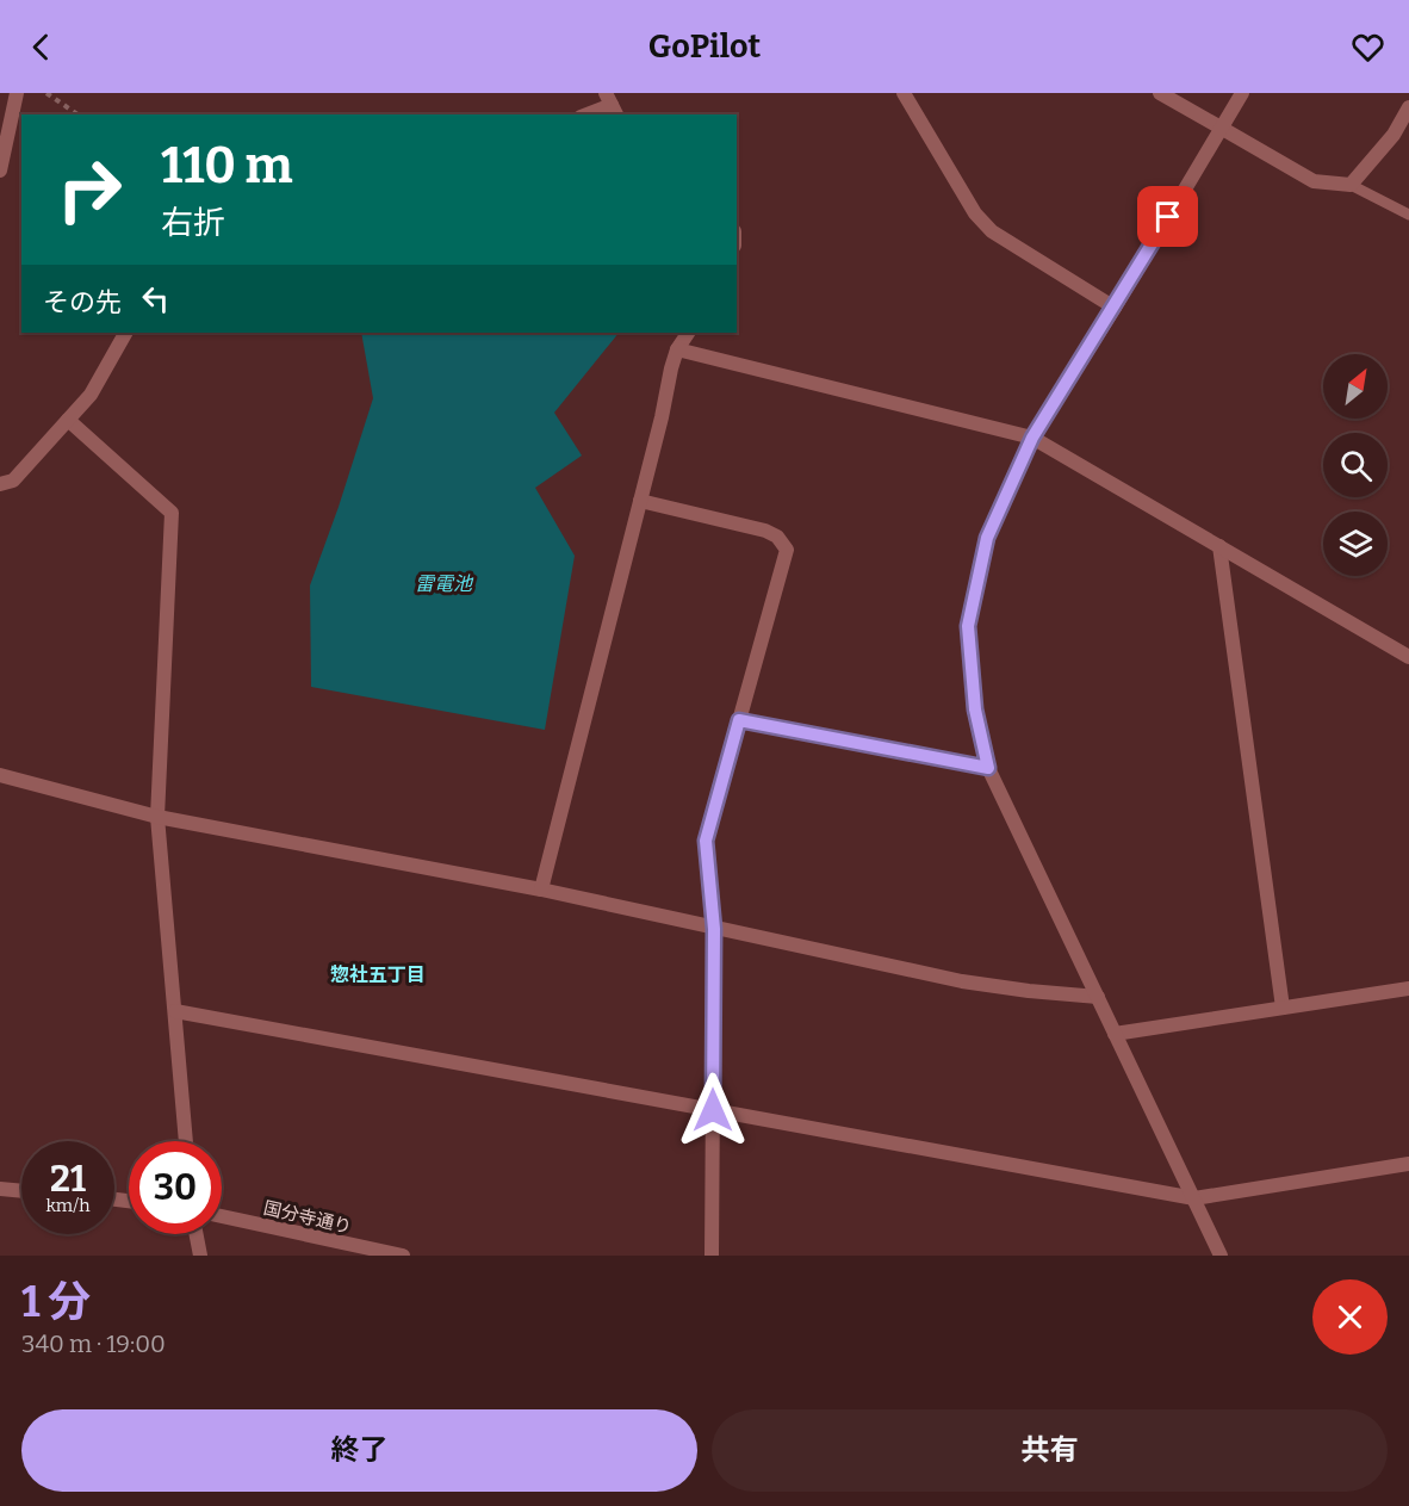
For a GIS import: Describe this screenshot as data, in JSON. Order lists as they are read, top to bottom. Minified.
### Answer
{"streets":{"street":["国分寺通り"]},"districts":["惣社五丁目"],"water":["雷電池"],"north":"top right","page":{"header":"GoPilot","turn":["110 m","右折"],"then":"その先","speed":"21 km/h","limit":"30","heading":["1 分","340 m · 19:00"],"buttons":["終了","共有"]}}
